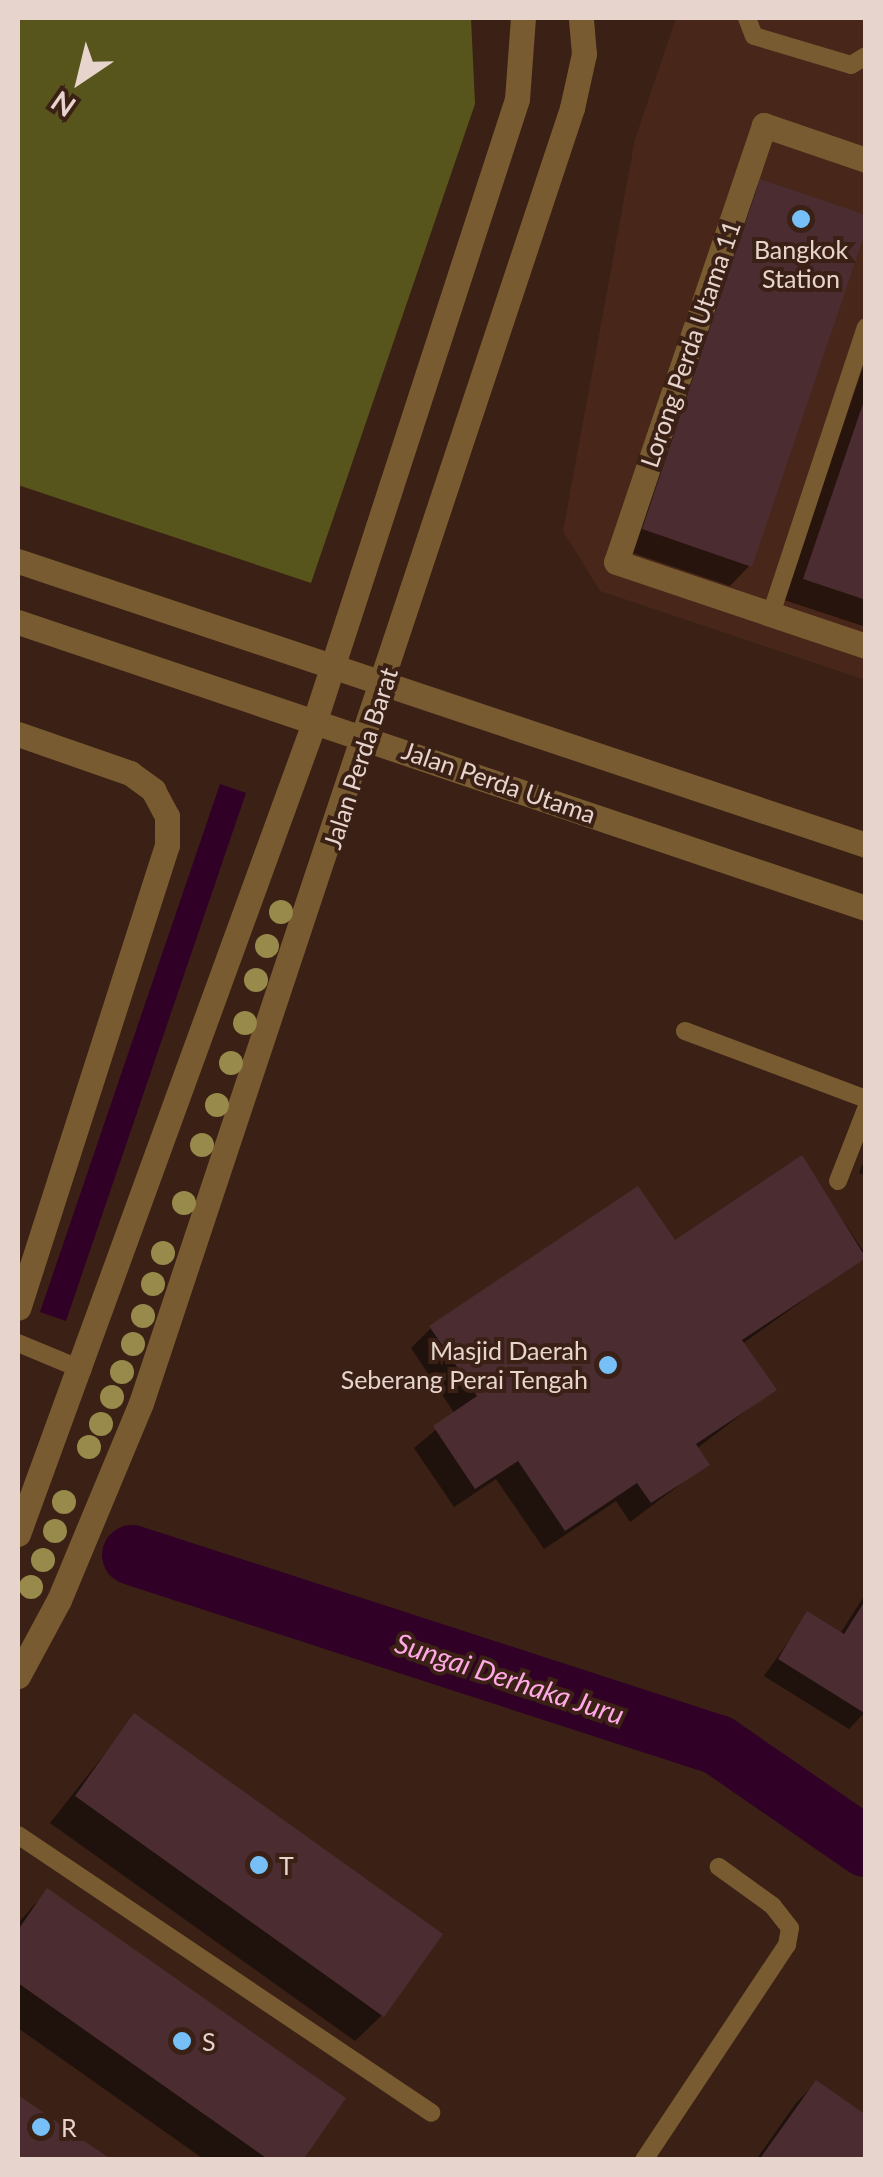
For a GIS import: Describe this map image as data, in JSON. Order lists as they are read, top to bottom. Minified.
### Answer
{"streets":{"street":["Lorong Perda Utama 11","Jalan Perda Barat","Jalan Perda Utama"]},"crossings":[["Jalan Perda Barat","Jalan Perda Utama"]],"water":["Sungai Derhaka Juru"],"places":["Bangkok Station","Masjid Daerah Seberang Perai Tengah","T","S","R"],"north":"bottom left"}
